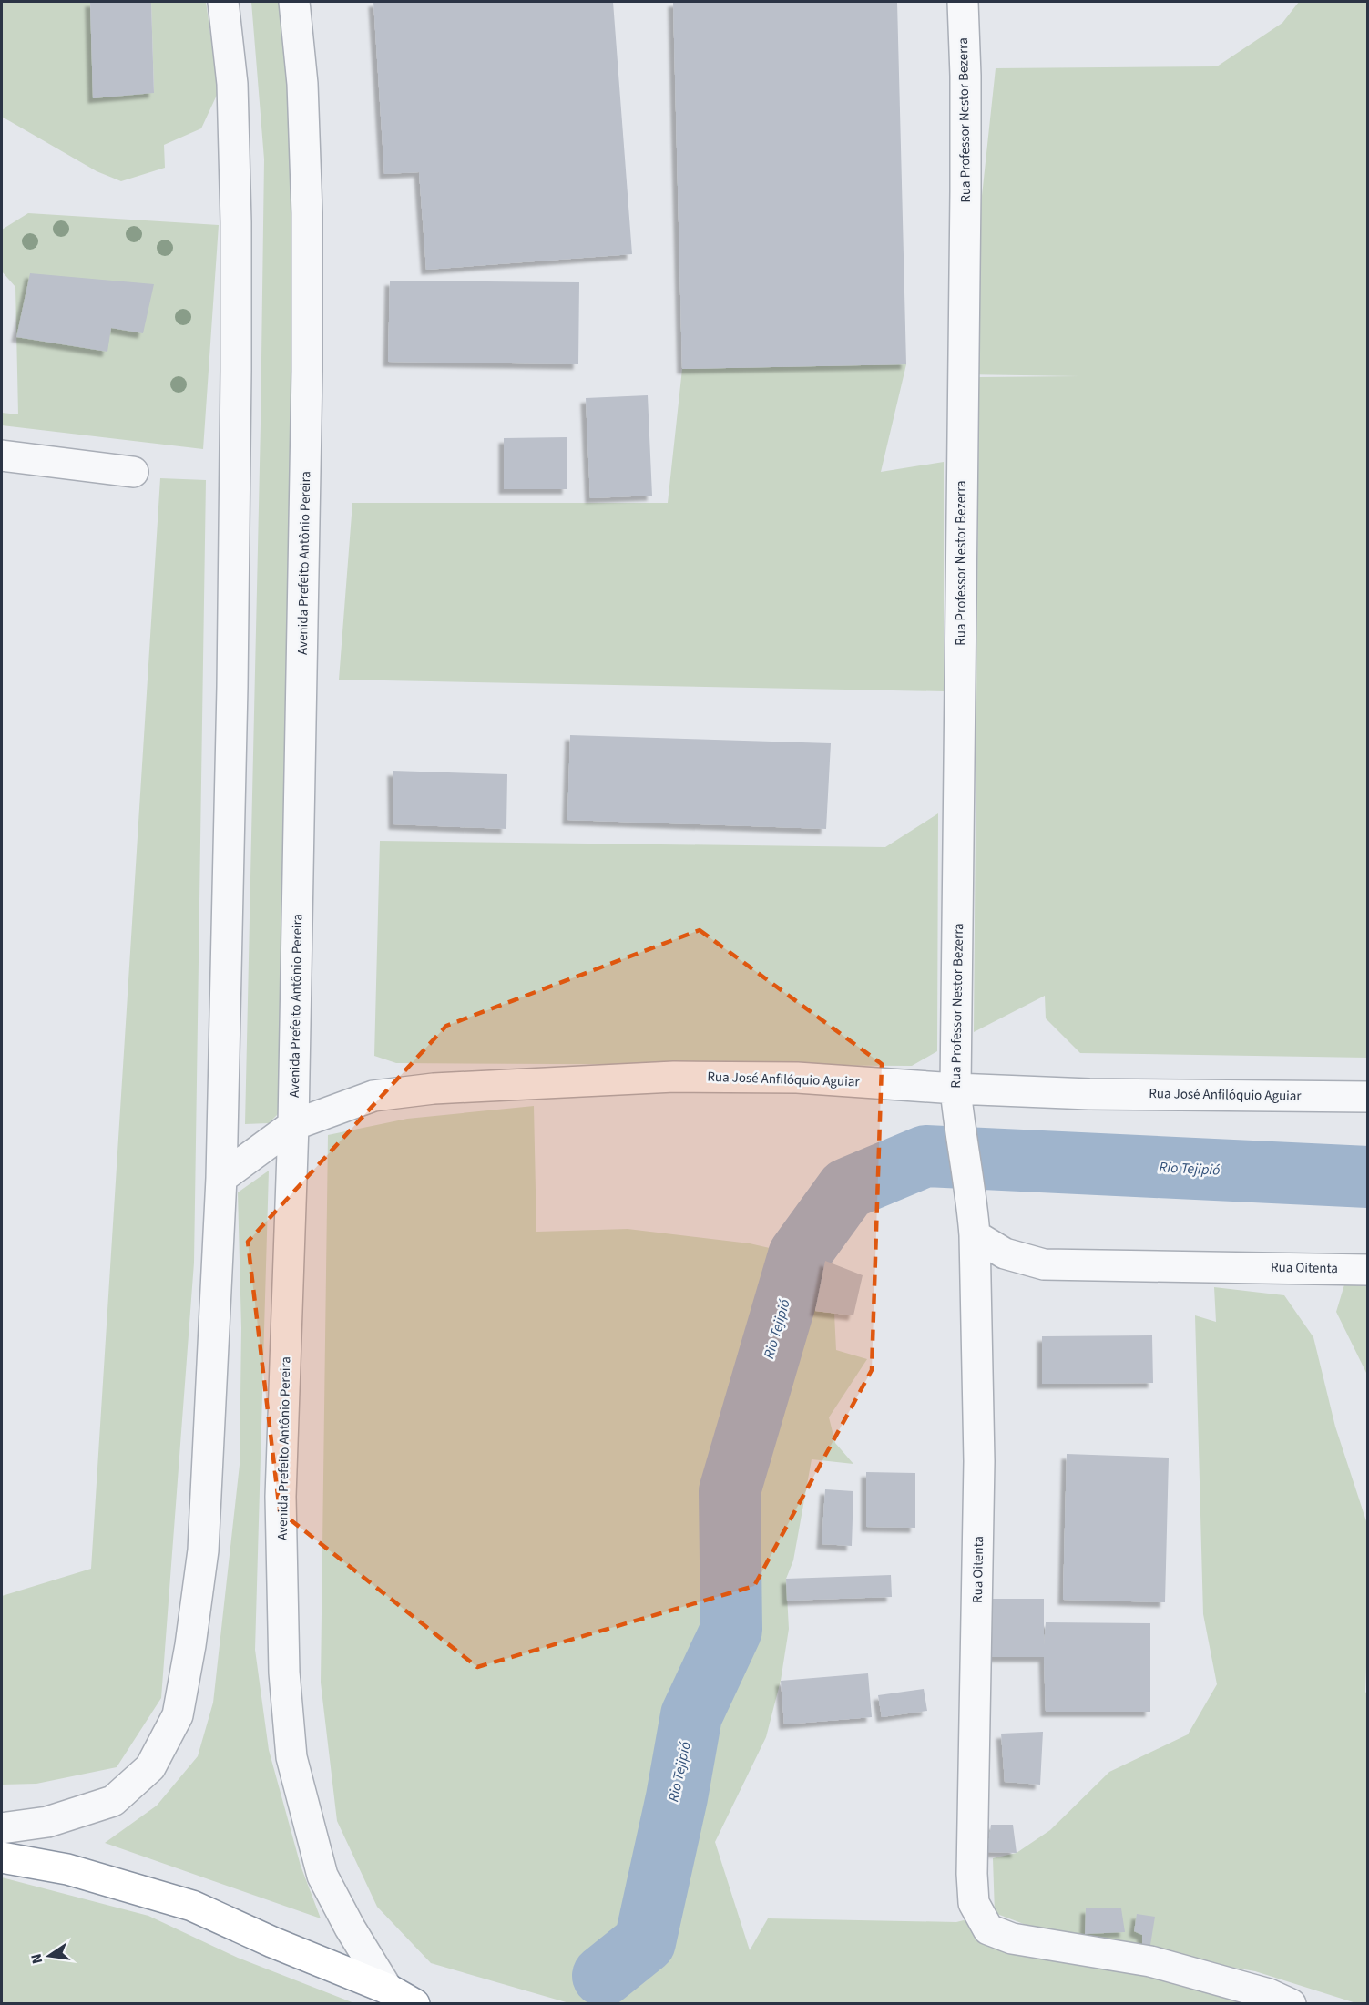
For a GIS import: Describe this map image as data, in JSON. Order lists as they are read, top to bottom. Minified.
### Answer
{"streets":{"street":["Rua Professor Nestor Bezerra","Avenida Prefeito Antônio Pereira","Rua José Anfilóquio Aguiar","Rua Oitenta"]},"crossings":[["Rua Professor Nestor Bezerra","Rua José Anfilóquio Aguiar"],["Rua Professor Nestor Bezerra","Rua Oitenta"],["Avenida Prefeito Antônio Pereira","Rua José Anfilóquio Aguiar"]],"water":["Rio Tejipió"],"north":"left"}
